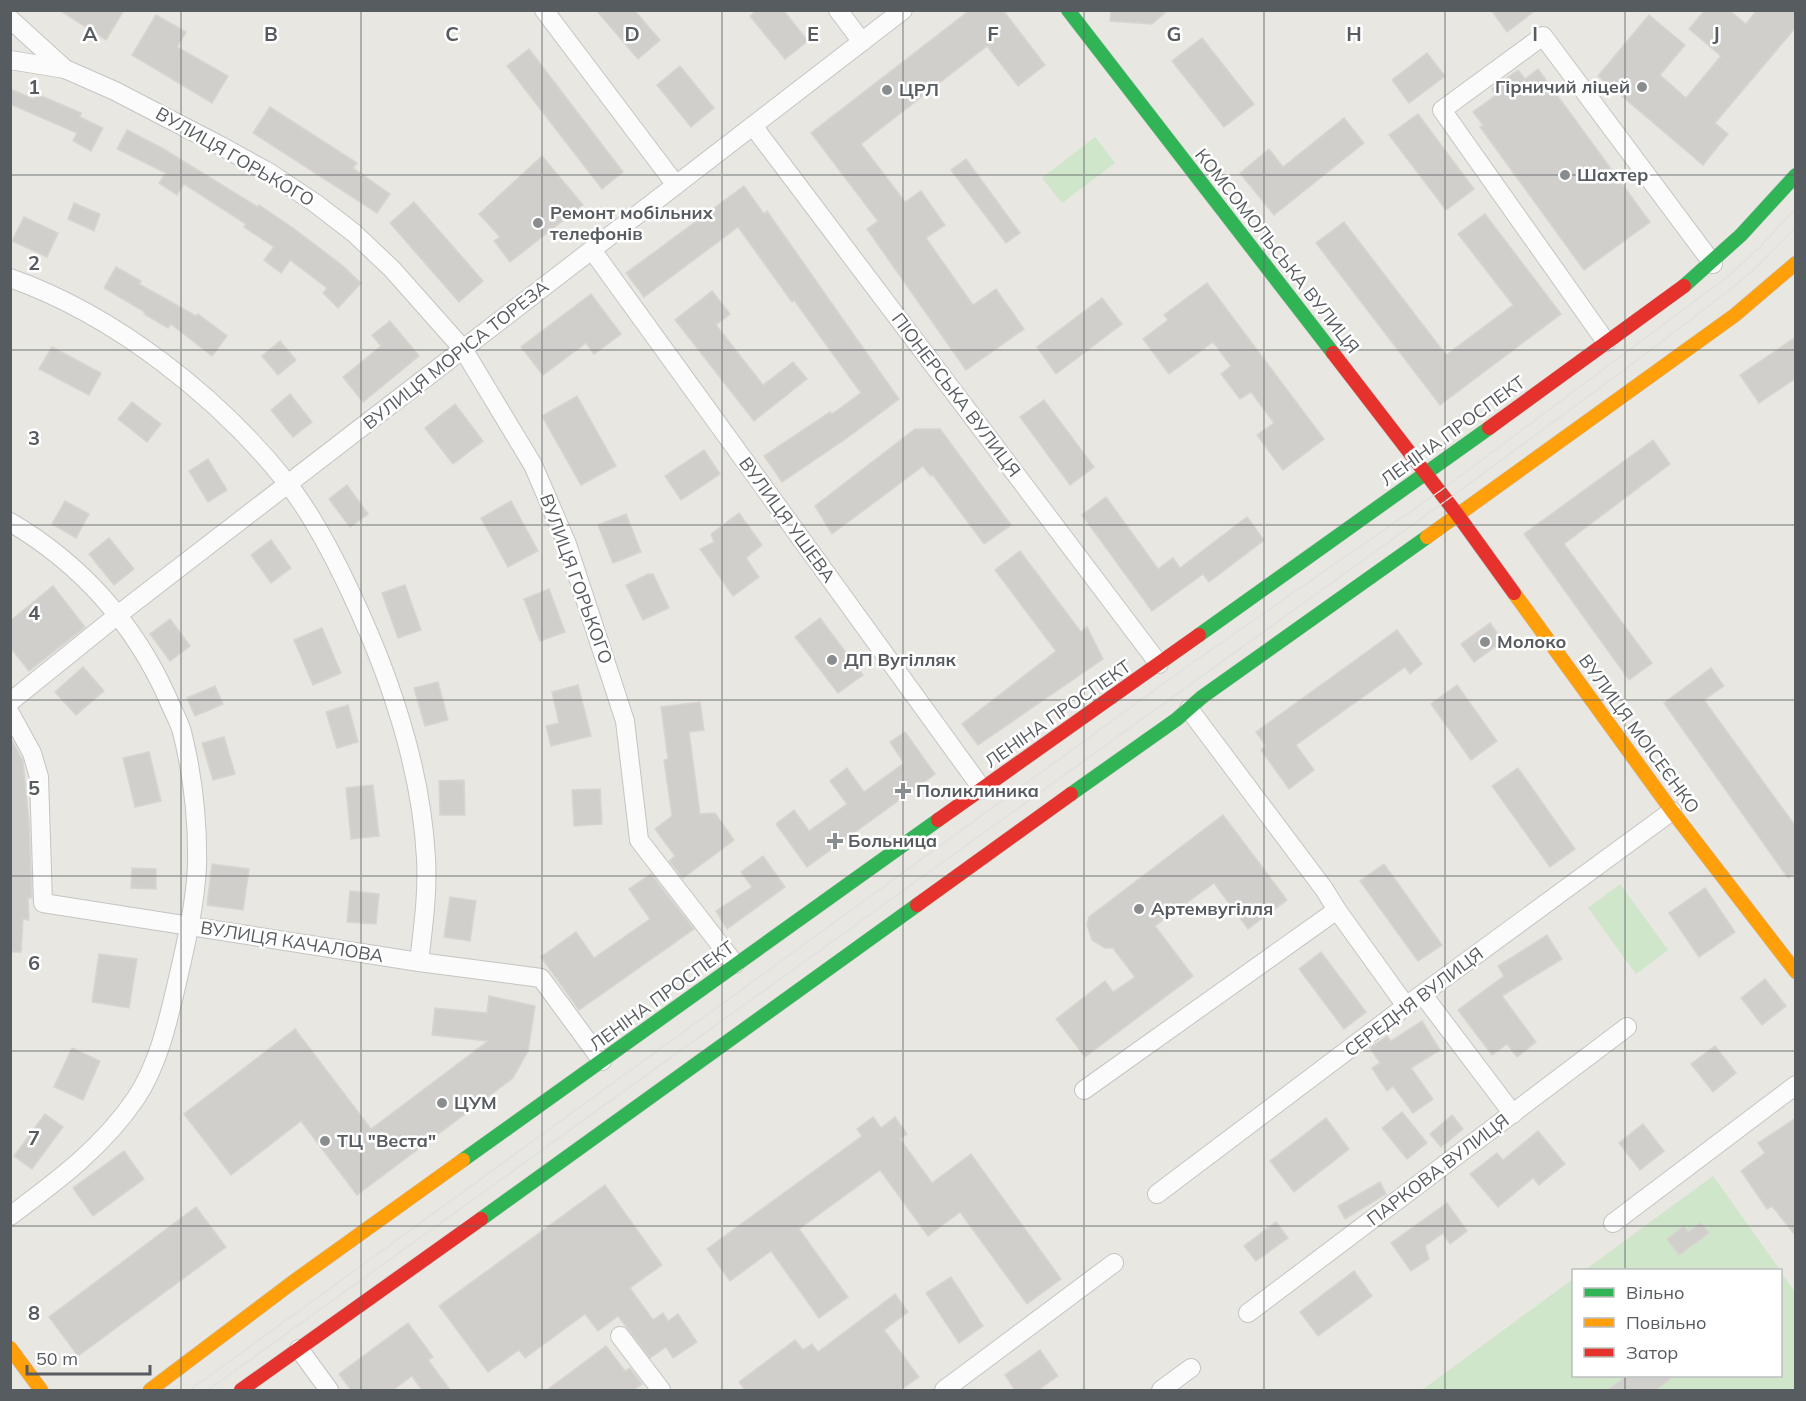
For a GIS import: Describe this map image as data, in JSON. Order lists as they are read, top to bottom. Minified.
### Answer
{"streets":{"main road":["КОМСОМОЛЬСЬКА ВУЛИЦЯ","ЛЕНІНА ПРОСПЕКТ","ВУЛИЦЯ МОІСЕЄНКО"],"street":["ВУЛИЦЯ ГОРЬКОГО","ВУЛИЦЯ МОРІСА ТОРЕЗА","ПІОНЕРСЬКА ВУЛИЦЯ","ВУЛИЦЯ УШЕВА","ВУЛИЦЯ КАЧАЛОВА","СЕРЕДНЯ ВУЛИЦЯ","ПАРКОВА ВУЛИЦЯ"]},"crossings":[["ВУЛИЦЯ ГОРЬКОГО","ВУЛИЦЯ МОРІСА ТОРЕЗА"],["ВУЛИЦЯ ГОРЬКОГО","ЛЕНІНА ПРОСПЕКТ"],["КОМСОМОЛЬСЬКА ВУЛИЦЯ","ЛЕНІНА ПРОСПЕКТ"],["КОМСОМОЛЬСЬКА ВУЛИЦЯ","ВУЛИЦЯ МОІСЕЄНКО"],["ВУЛИЦЯ МОРІСА ТОРЕЗА","ПІОНЕРСЬКА ВУЛИЦЯ"],["ВУЛИЦЯ МОРІСА ТОРЕЗА","ВУЛИЦЯ УШЕВА"],["ПІОНЕРСЬКА ВУЛИЦЯ","ЛЕНІНА ПРОСПЕКТ"],["ЛЕНІНА ПРОСПЕКТ","ВУЛИЦЯ УШЕВА"],["ЛЕНІНА ПРОСПЕКТ","ВУЛИЦЯ КАЧАЛОВА"],["ВУЛИЦЯ МОІСЕЄНКО","СЕРЕДНЯ ВУЛИЦЯ"]],"places":{"other":["Гірничий ліцей","ЦРЛ","Шахтер","Ремонт мобільних телефонів","Молоко","ДП Вугілляк","Артемвугілля","ЦУМ","ТЦ \"Веста\""],"health":["Поликлиника","Больница"]},"legend":["Вільно","Повільно","Затор"],"scale_bar":"50 m","grid":{"columns":["A","B","C","D","E","F","G","H","I","J"],"rows":["1","2","3","4","5","6","7","8"]}}
